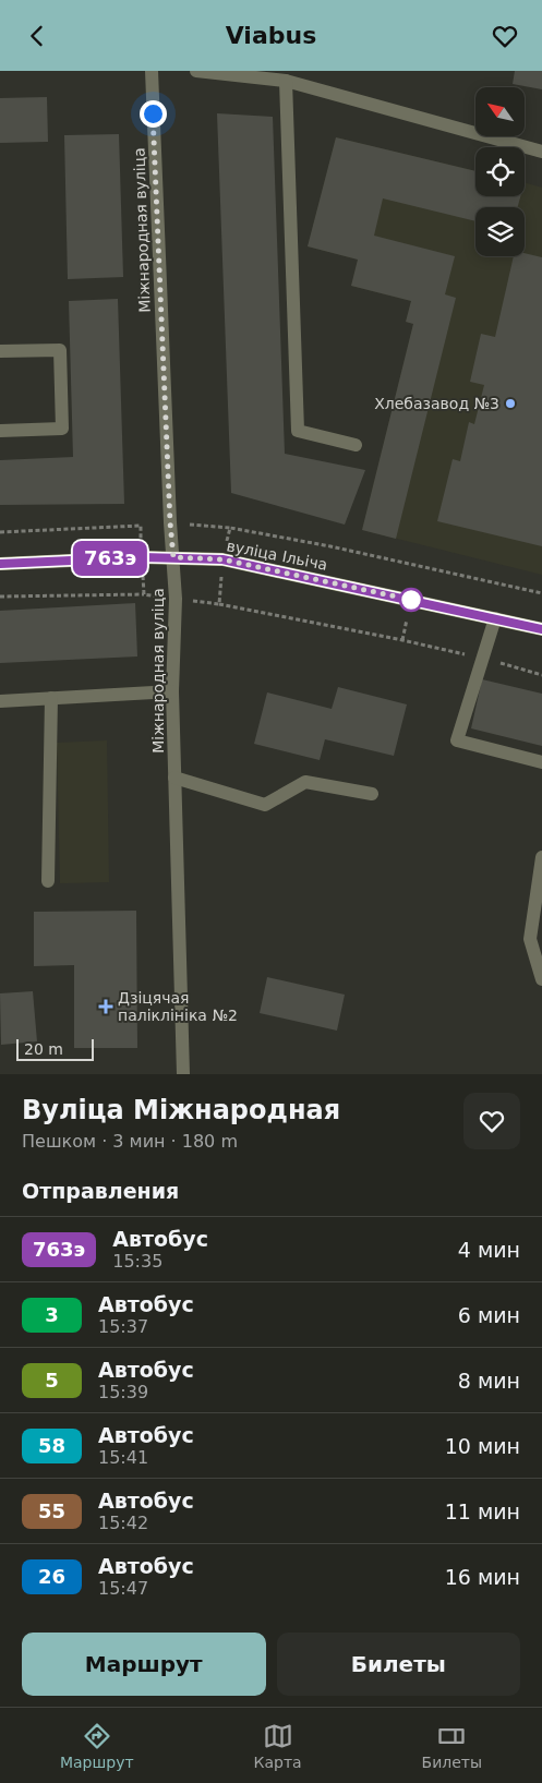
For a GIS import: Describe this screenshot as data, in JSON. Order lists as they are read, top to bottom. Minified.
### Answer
{"streets":{"main road":["вуліца Ільіча"],"street":["Міжнародная вуліца"]},"crossings":[["Міжнародная вуліца","вуліца Ільіча"]],"places":{"other":["Хлебазавод №3"],"health":["Дзіцячая паліклініка №2"]},"lines":["bus line 763э"],"scale_bar":"20 m","north":"top left","page":{"header":"Viabus","on_map":"763э","scale":"20 m","heading":[["Вуліца Міжнародная","Пешком · 3 мин · 180 m"],"Отправления"],"list":[{"mark":"763э","name":"Автобус","note":"15:35","value":"4 мин"},{"mark":"3","name":"Автобус","note":"15:37","value":"6 мин"},{"mark":"5","name":"Автобус","note":"15:39","value":"8 мин"},{"mark":"58","name":"Автобус","note":"15:41","value":"10 мин"},{"mark":"55","name":"Автобус","note":"15:42","value":"11 мин"},{"mark":"26","name":"Автобус","note":"15:47","value":"16 мин"}],"buttons":["Маршрут","Билеты"],"tabs":["Маршрут","Карта","Билеты"]}}
